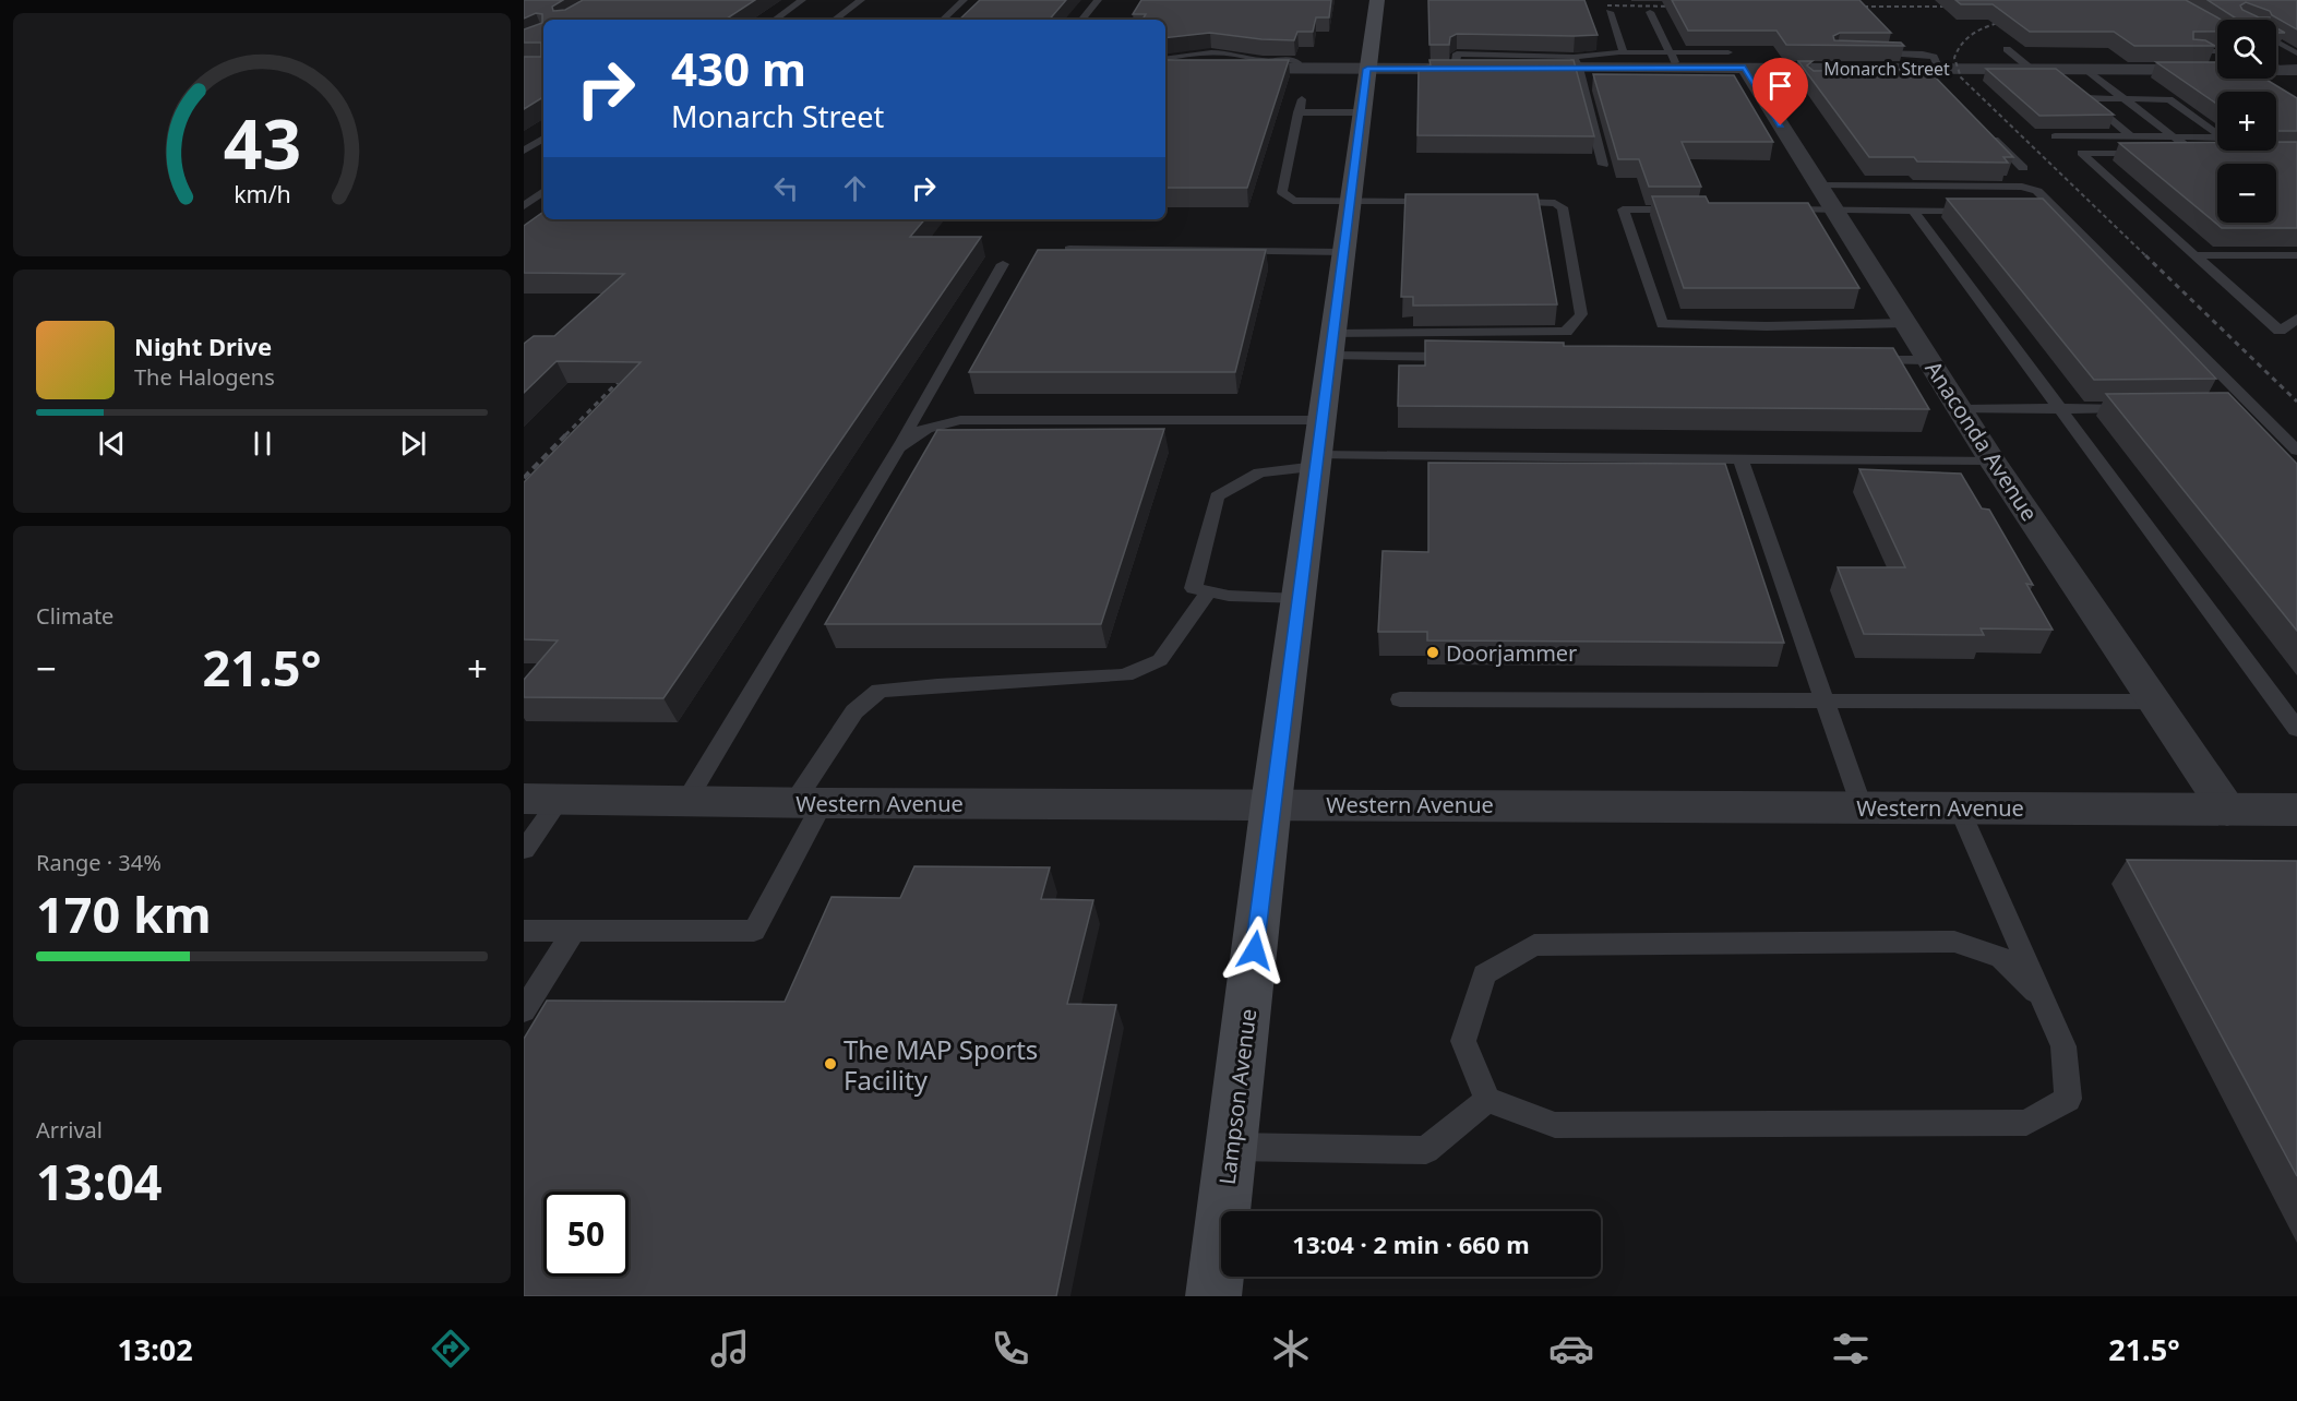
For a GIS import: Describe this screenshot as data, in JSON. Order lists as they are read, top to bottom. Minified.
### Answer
{"streets":{"main road":["Lampson Avenue"],"street":["Monarch Street","Anaconda Avenue","Western Avenue"]},"crossings":[["Monarch Street","Anaconda Avenue"],["Monarch Street","Lampson Avenue"],["Anaconda Avenue","Western Avenue"],["Western Avenue","Lampson Avenue"]],"places":["Doorjammer","The MAP Sports Facility"],"page":{"map_buttons":["+","−"],"turn":["430 m","Monarch Street"],"song":["Night Drive","The Halogens"],"tile":["Climate",["Range · 34%","170 km"],["Arrival","13:04"]],"heat":["−","21.5°","+"],"limit":"50","trip":"13:04 · 2 min · 660 m","tabs":["13:02","21.5°"],"gauge":["43","km/h"]}}
